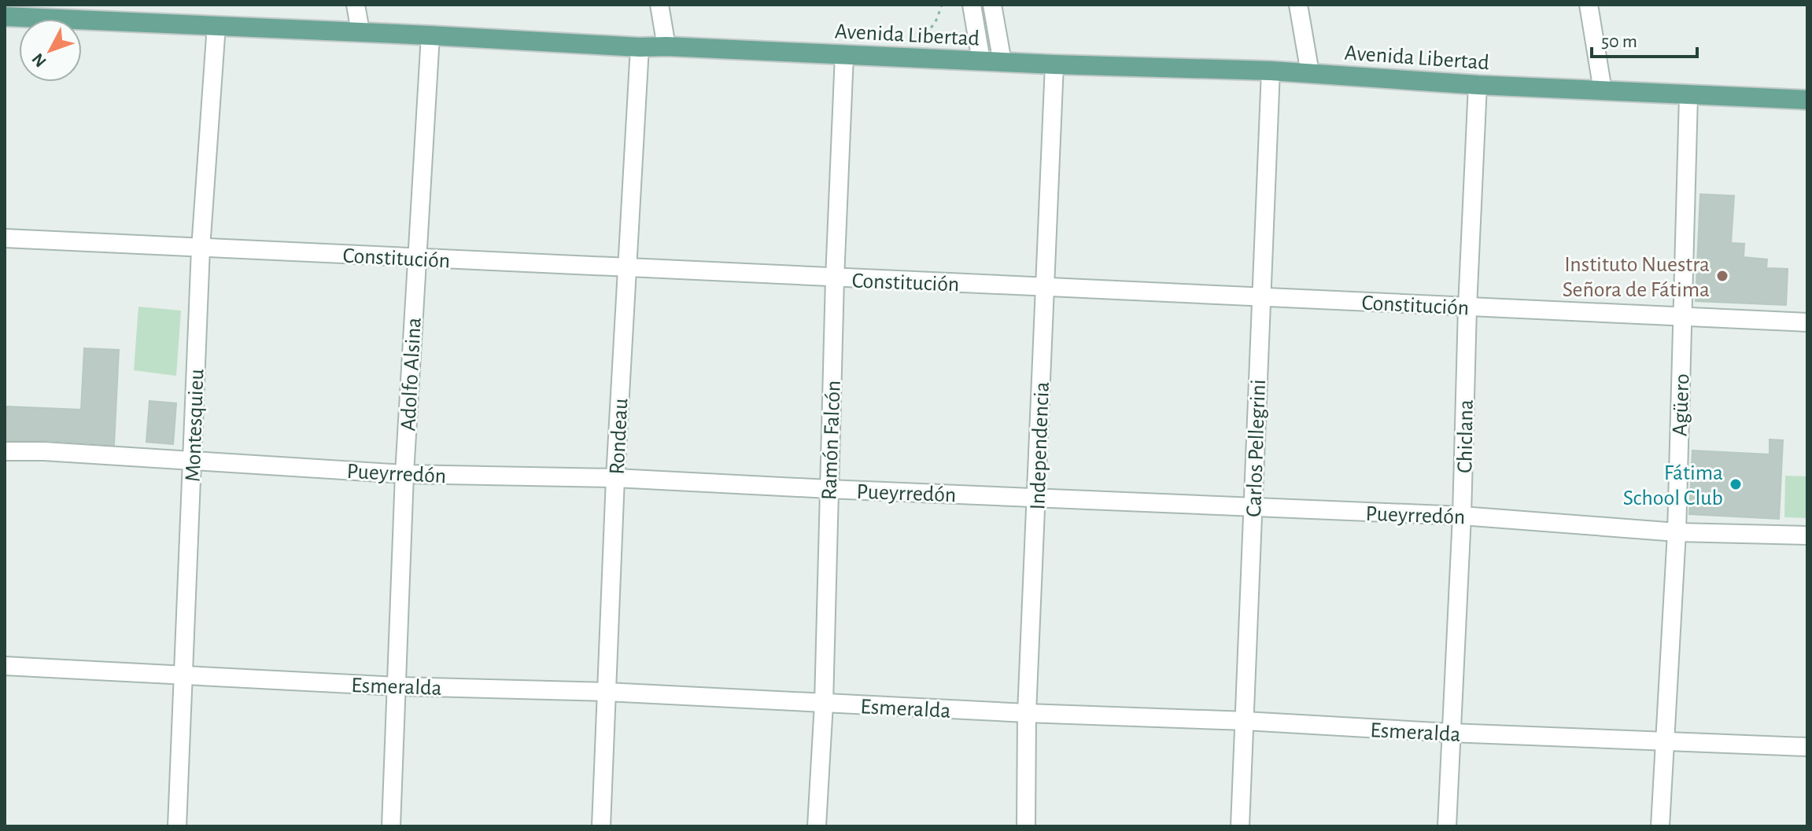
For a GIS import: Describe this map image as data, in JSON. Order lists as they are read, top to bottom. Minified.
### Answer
{"streets":{"main road":["Avenida Libertad"],"street":["Constitución","Adolfo Alsina","Agüero","Montesquieu","Rondeau","Chiclana","Ramón Falcón","Independencia","Carlos Pellegrini","Pueyrredón","Esmeralda"]},"crossings":[["Avenida Libertad","Adolfo Alsina"],["Avenida Libertad","Agüero"],["Avenida Libertad","Montesquieu"],["Avenida Libertad","Rondeau"],["Avenida Libertad","Chiclana"],["Avenida Libertad","Ramón Falcón"],["Avenida Libertad","Independencia"],["Avenida Libertad","Carlos Pellegrini"],["Constitución","Adolfo Alsina"],["Constitución","Agüero"],["Constitución","Montesquieu"],["Constitución","Rondeau"],["Constitución","Chiclana"],["Constitución","Ramón Falcón"],["Constitución","Independencia"],["Constitución","Carlos Pellegrini"],["Adolfo Alsina","Pueyrredón"],["Adolfo Alsina","Esmeralda"],["Agüero","Pueyrredón"],["Agüero","Esmeralda"],["Montesquieu","Pueyrredón"],["Montesquieu","Esmeralda"],["Rondeau","Pueyrredón"],["Rondeau","Esmeralda"],["Chiclana","Pueyrredón"],["Chiclana","Esmeralda"],["Ramón Falcón","Pueyrredón"],["Ramón Falcón","Esmeralda"],["Independencia","Pueyrredón"],["Independencia","Esmeralda"],["Carlos Pellegrini","Pueyrredón"],["Carlos Pellegrini","Esmeralda"]],"places":["Instituto Nuestra Señora de Fátima","Fátima School Club"],"scale_bar":"50 m","north":"bottom left"}
